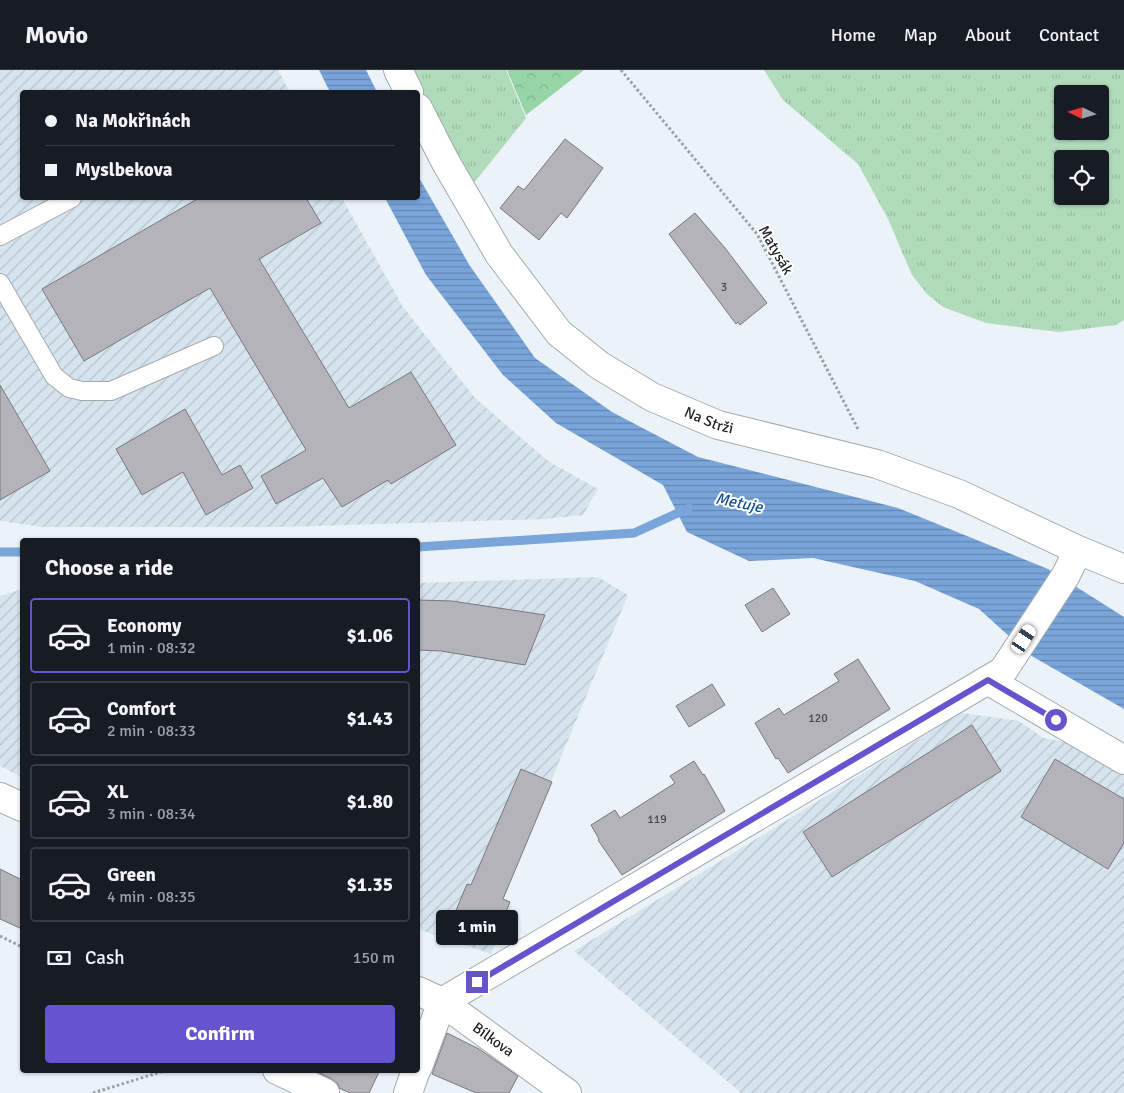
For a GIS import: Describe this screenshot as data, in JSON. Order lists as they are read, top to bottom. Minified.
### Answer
{"streets":{"street":["Na Strži","Bílkova"],"path":["Matysák"]},"crossings":[["Matysák","Na Strži"]],"water":["Metuje"],"house_numbers":["3","120","119"],"north":"left","page":{"header":"Movio","nav":["Home","Map","About","Contact"],"banner":["Na Mokřinách","Myslbekova"],"heading":"Choose a ride","list":[{"name":"Economy","note":"1 min · 08:32","value":"$1.06"},{"name":"Comfort","note":"2 min · 08:33","value":"$1.43"},{"name":"XL","note":"3 min · 08:34","value":"$1.80"},{"name":"Green","note":"4 min · 08:35","value":"$1.35"}],"bubble":"1 min","pay":["Cash","150 m"],"buttons":"Confirm"}}
